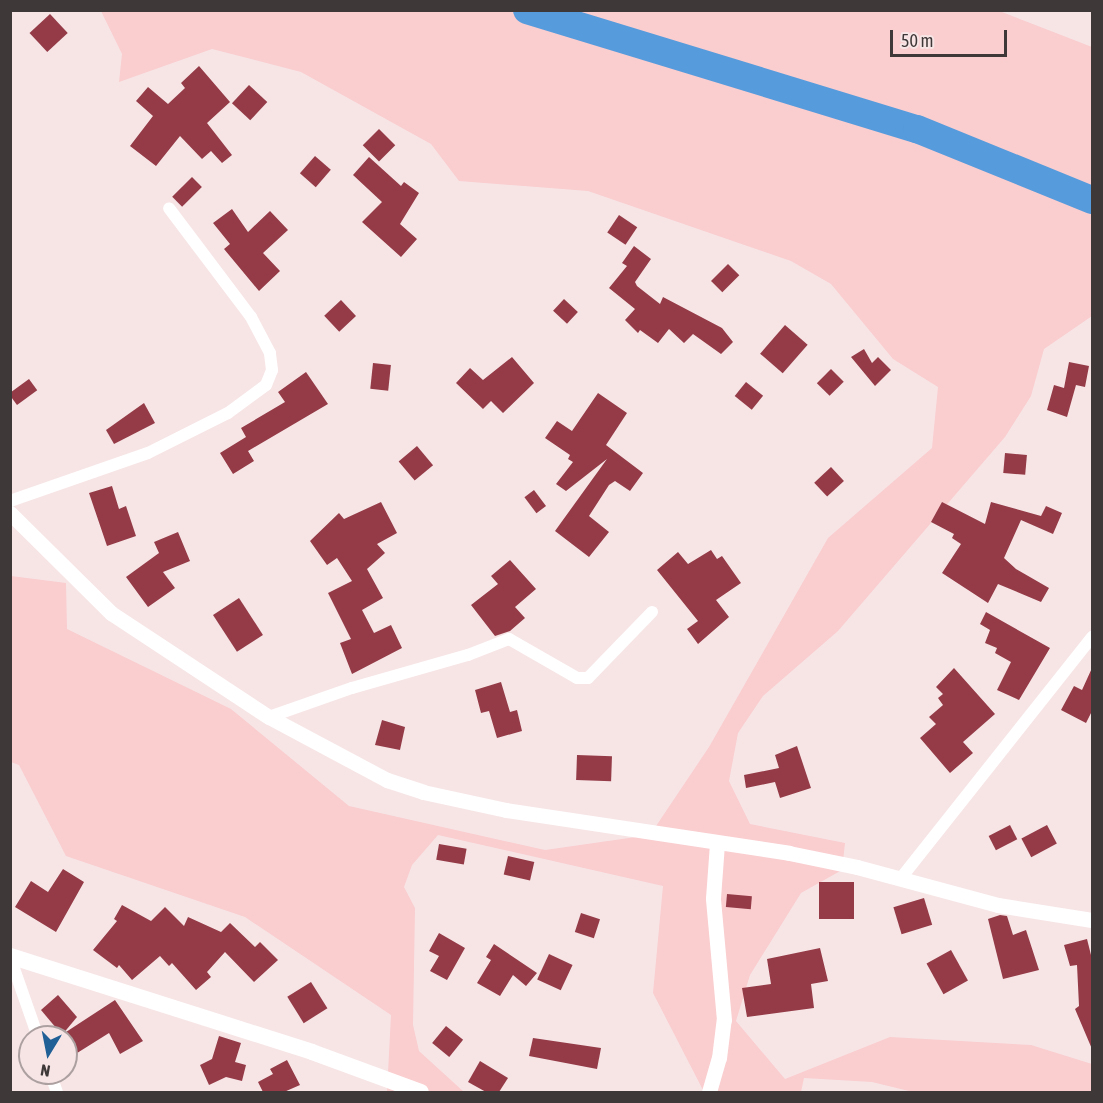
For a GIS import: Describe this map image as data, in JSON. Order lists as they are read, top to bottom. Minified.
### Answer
{"scale_bar":"50 m","north":"bottom"}
